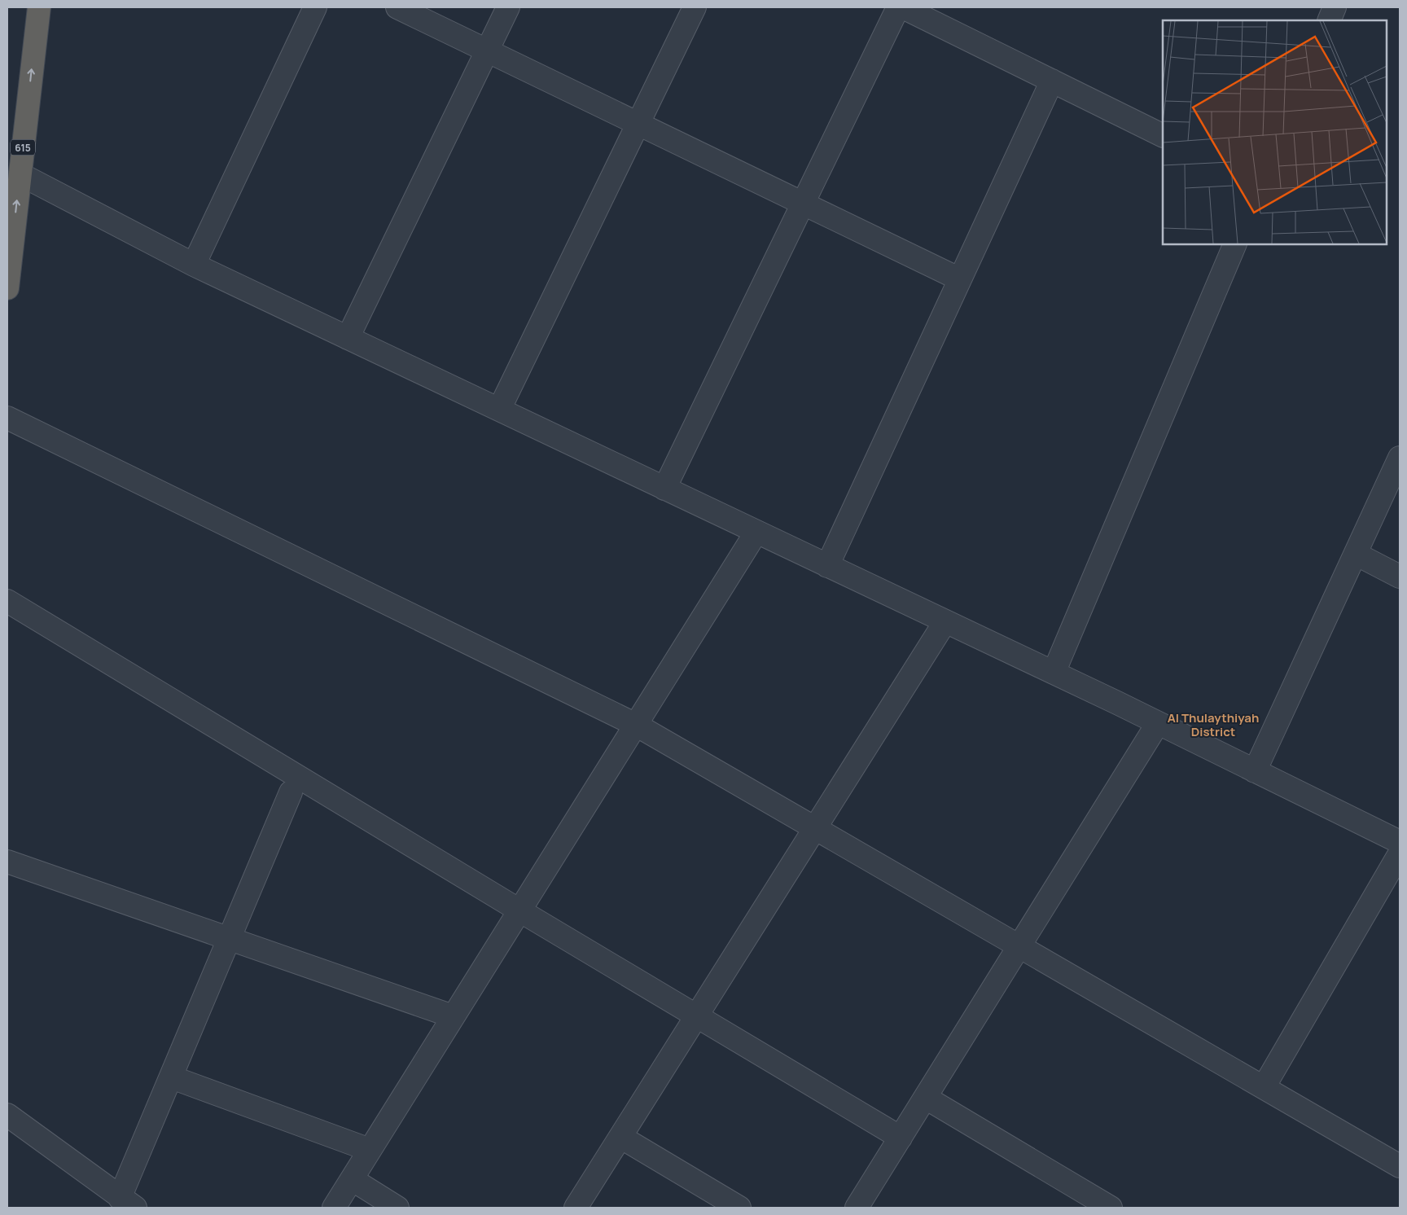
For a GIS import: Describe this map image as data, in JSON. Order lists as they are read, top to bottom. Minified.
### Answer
{"streets":{"highway":["615"]},"districts":["Al Thulaythiyah District"]}
